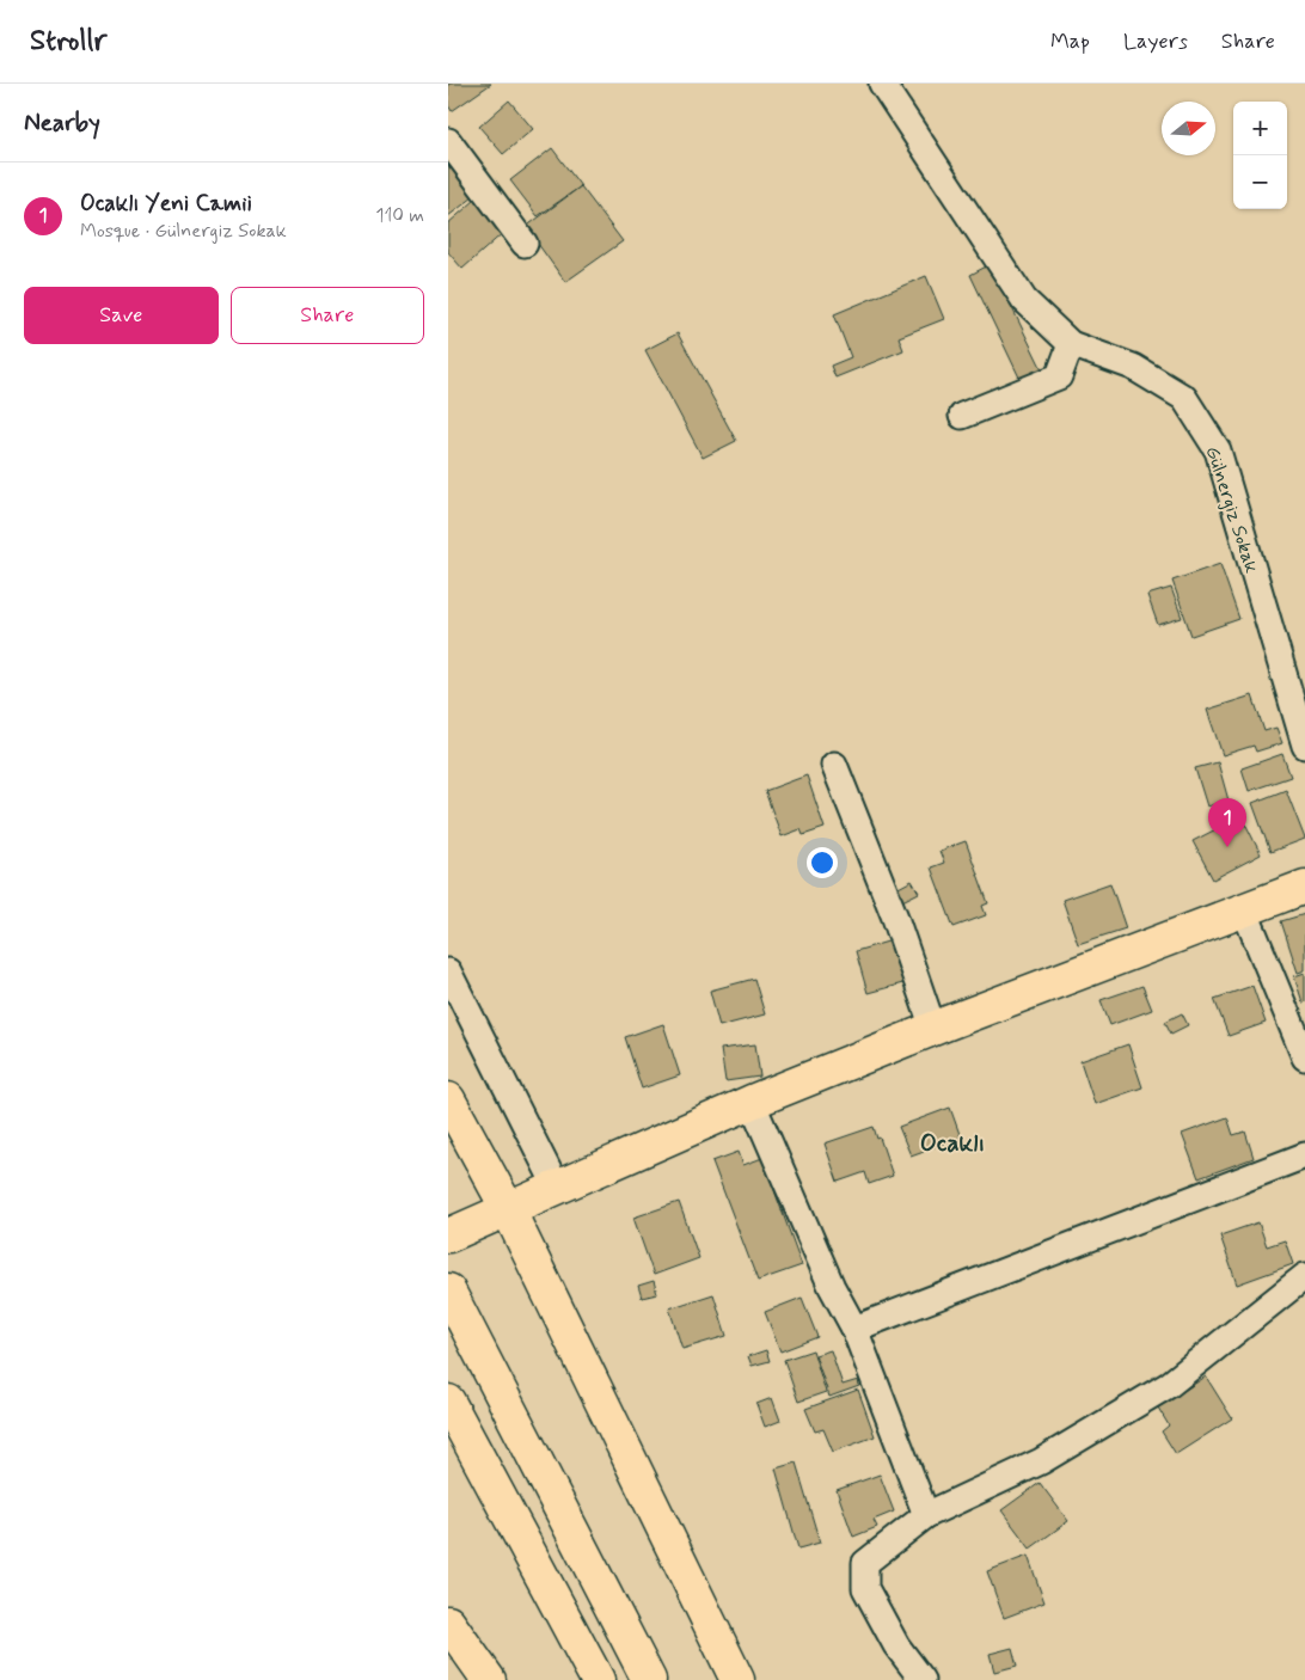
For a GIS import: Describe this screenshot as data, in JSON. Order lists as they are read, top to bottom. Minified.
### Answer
{"streets":{"street":["Gülnergiz Sokak"]},"districts":["Ocaklı"],"north":"right","page":{"header":"Strollr","nav":["Map","Layers","Share"],"heading":"Nearby","map_buttons":["+","−"],"list":[{"mark":"1","name":"Ocaklı Yeni Camii","note":"Mosque · Gülnergiz Sokak","value":"110 m"}],"buttons":["Save","Share"],"pins":"1"}}
